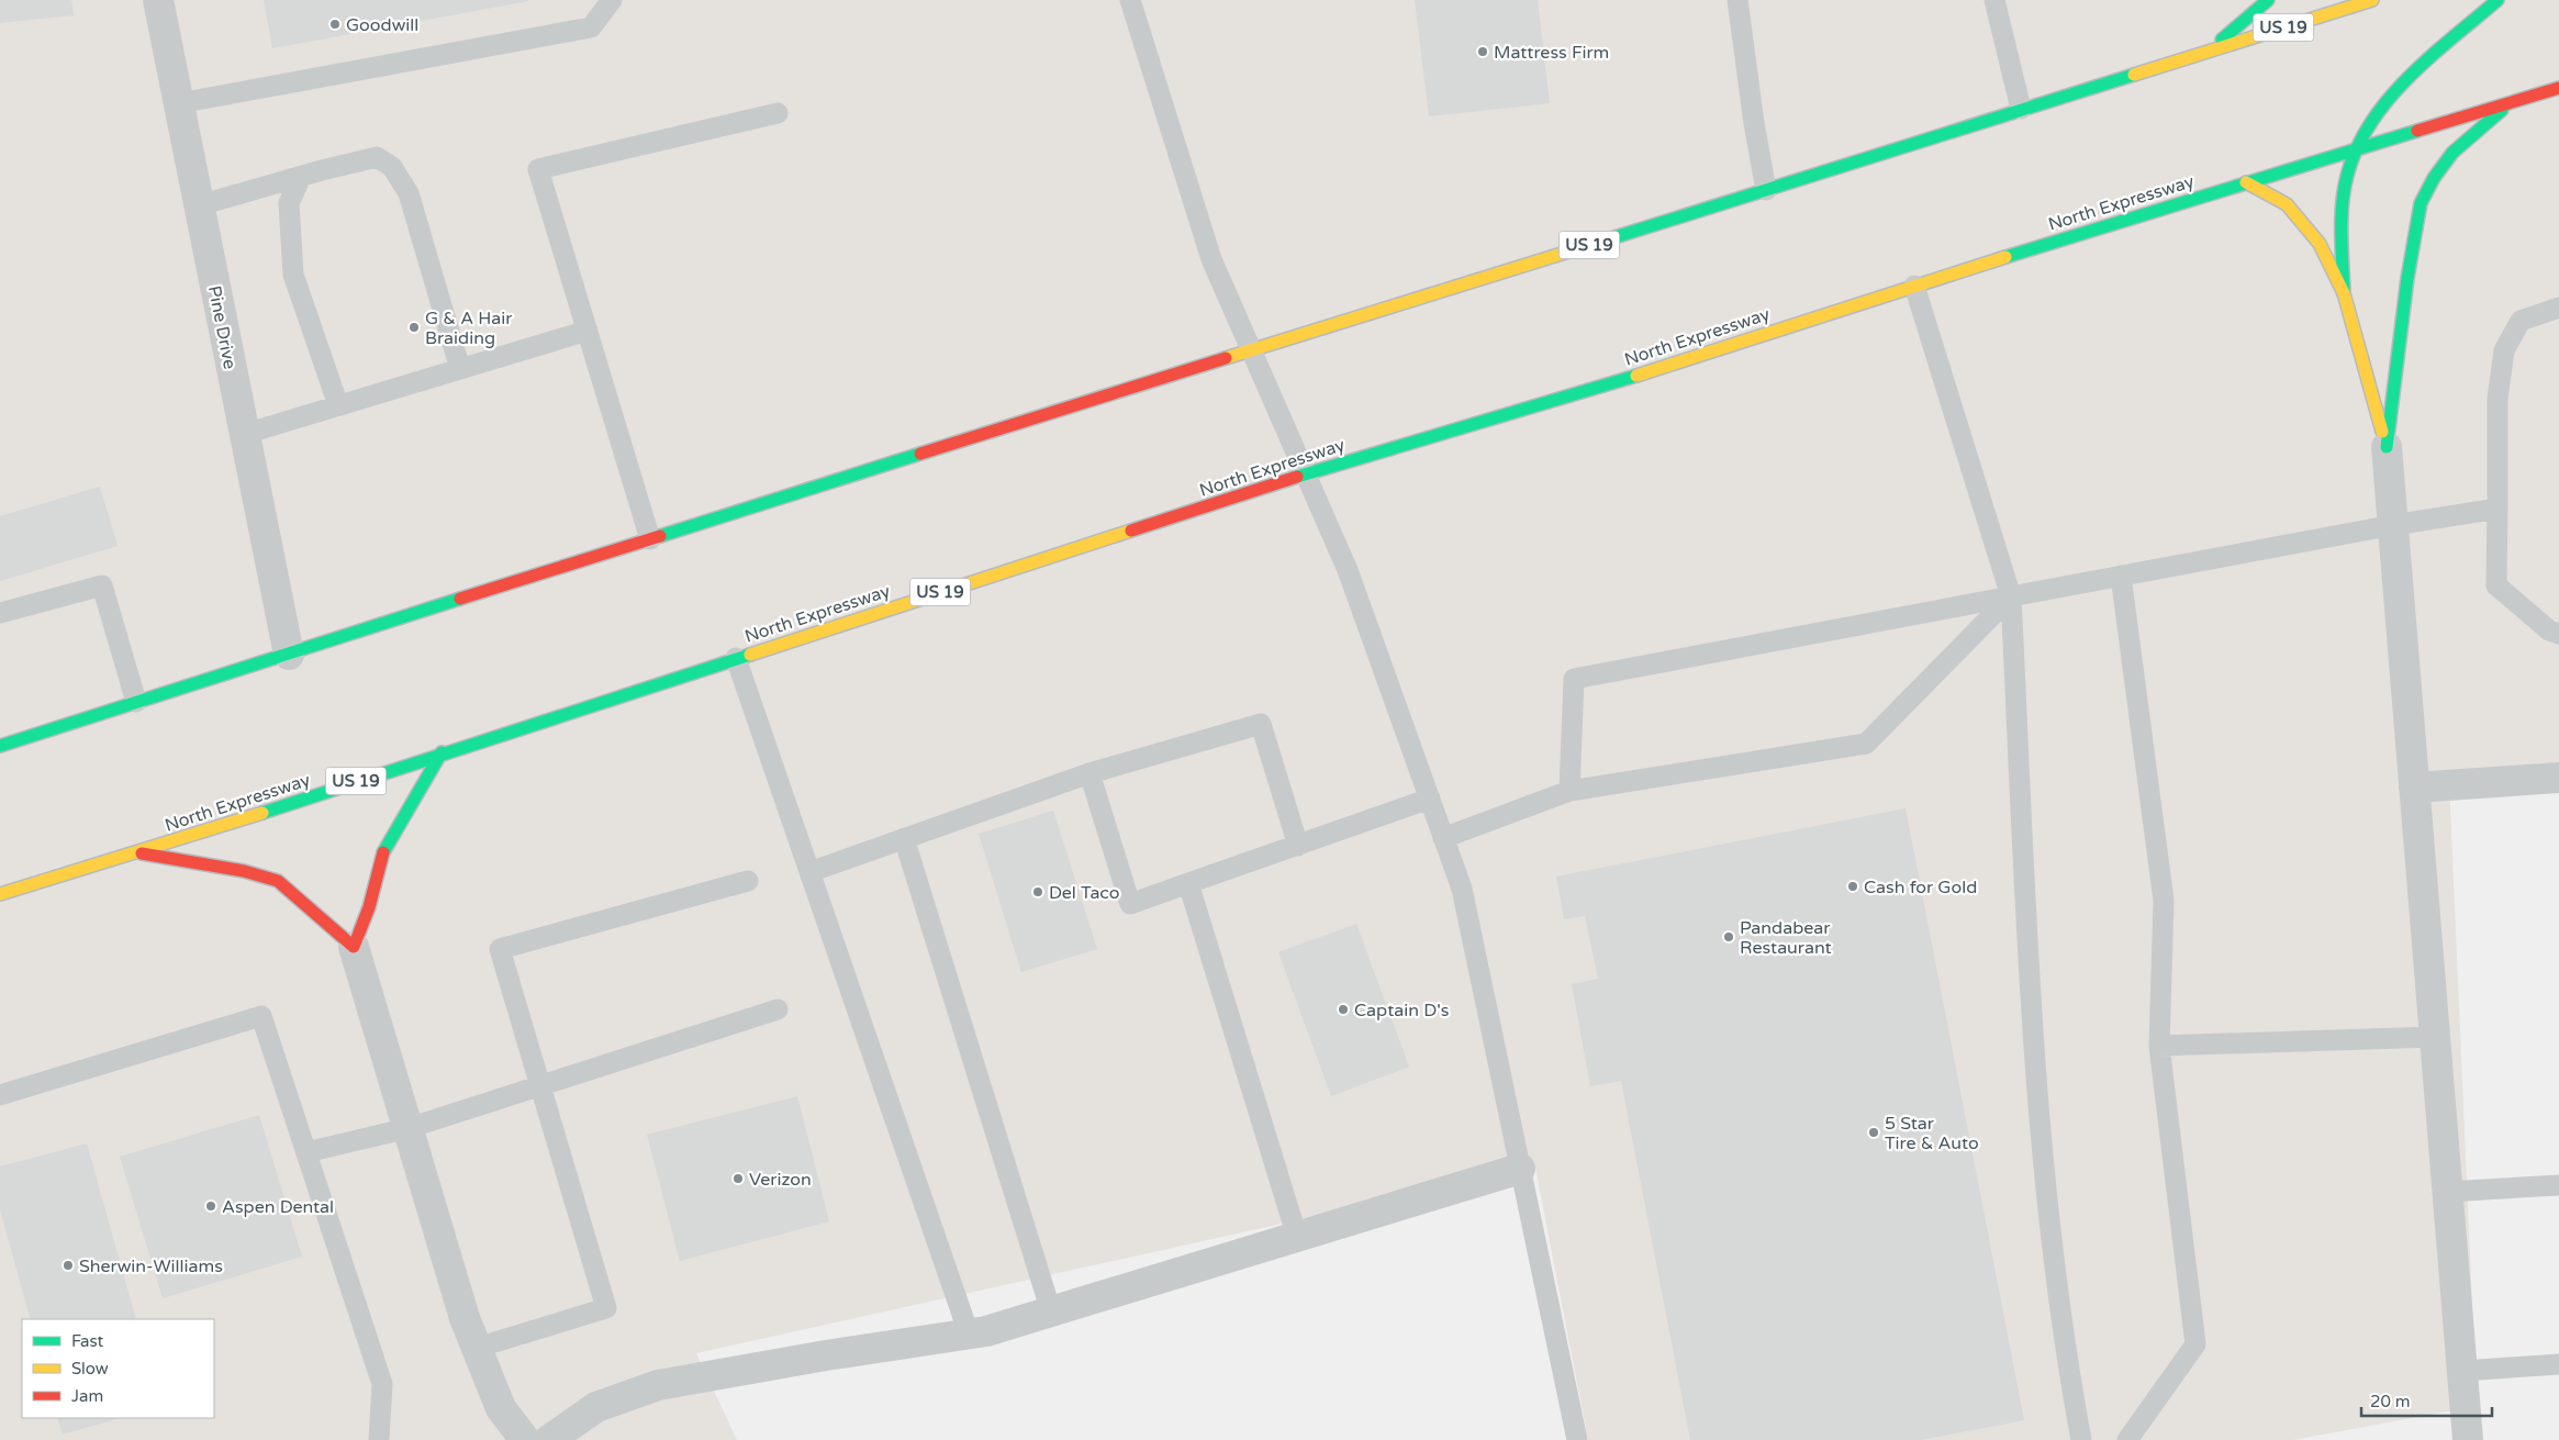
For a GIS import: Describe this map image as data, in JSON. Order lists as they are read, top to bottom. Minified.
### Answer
{"streets":{"highway":["US 19","North Expressway"],"street":["Pine Drive"]},"crossings":[["US 19","Pine Drive"]],"places":["Goodwill","Mattress Firm","G & A Hair Braiding","Cash for Gold","Del Taco","Pandabear Restaurant","Captain D's","5 Star Tire & Auto","Verizon","Aspen Dental","Sherwin-Williams"],"legend":["Fast","Slow","Jam"],"scale_bar":"20 m"}
